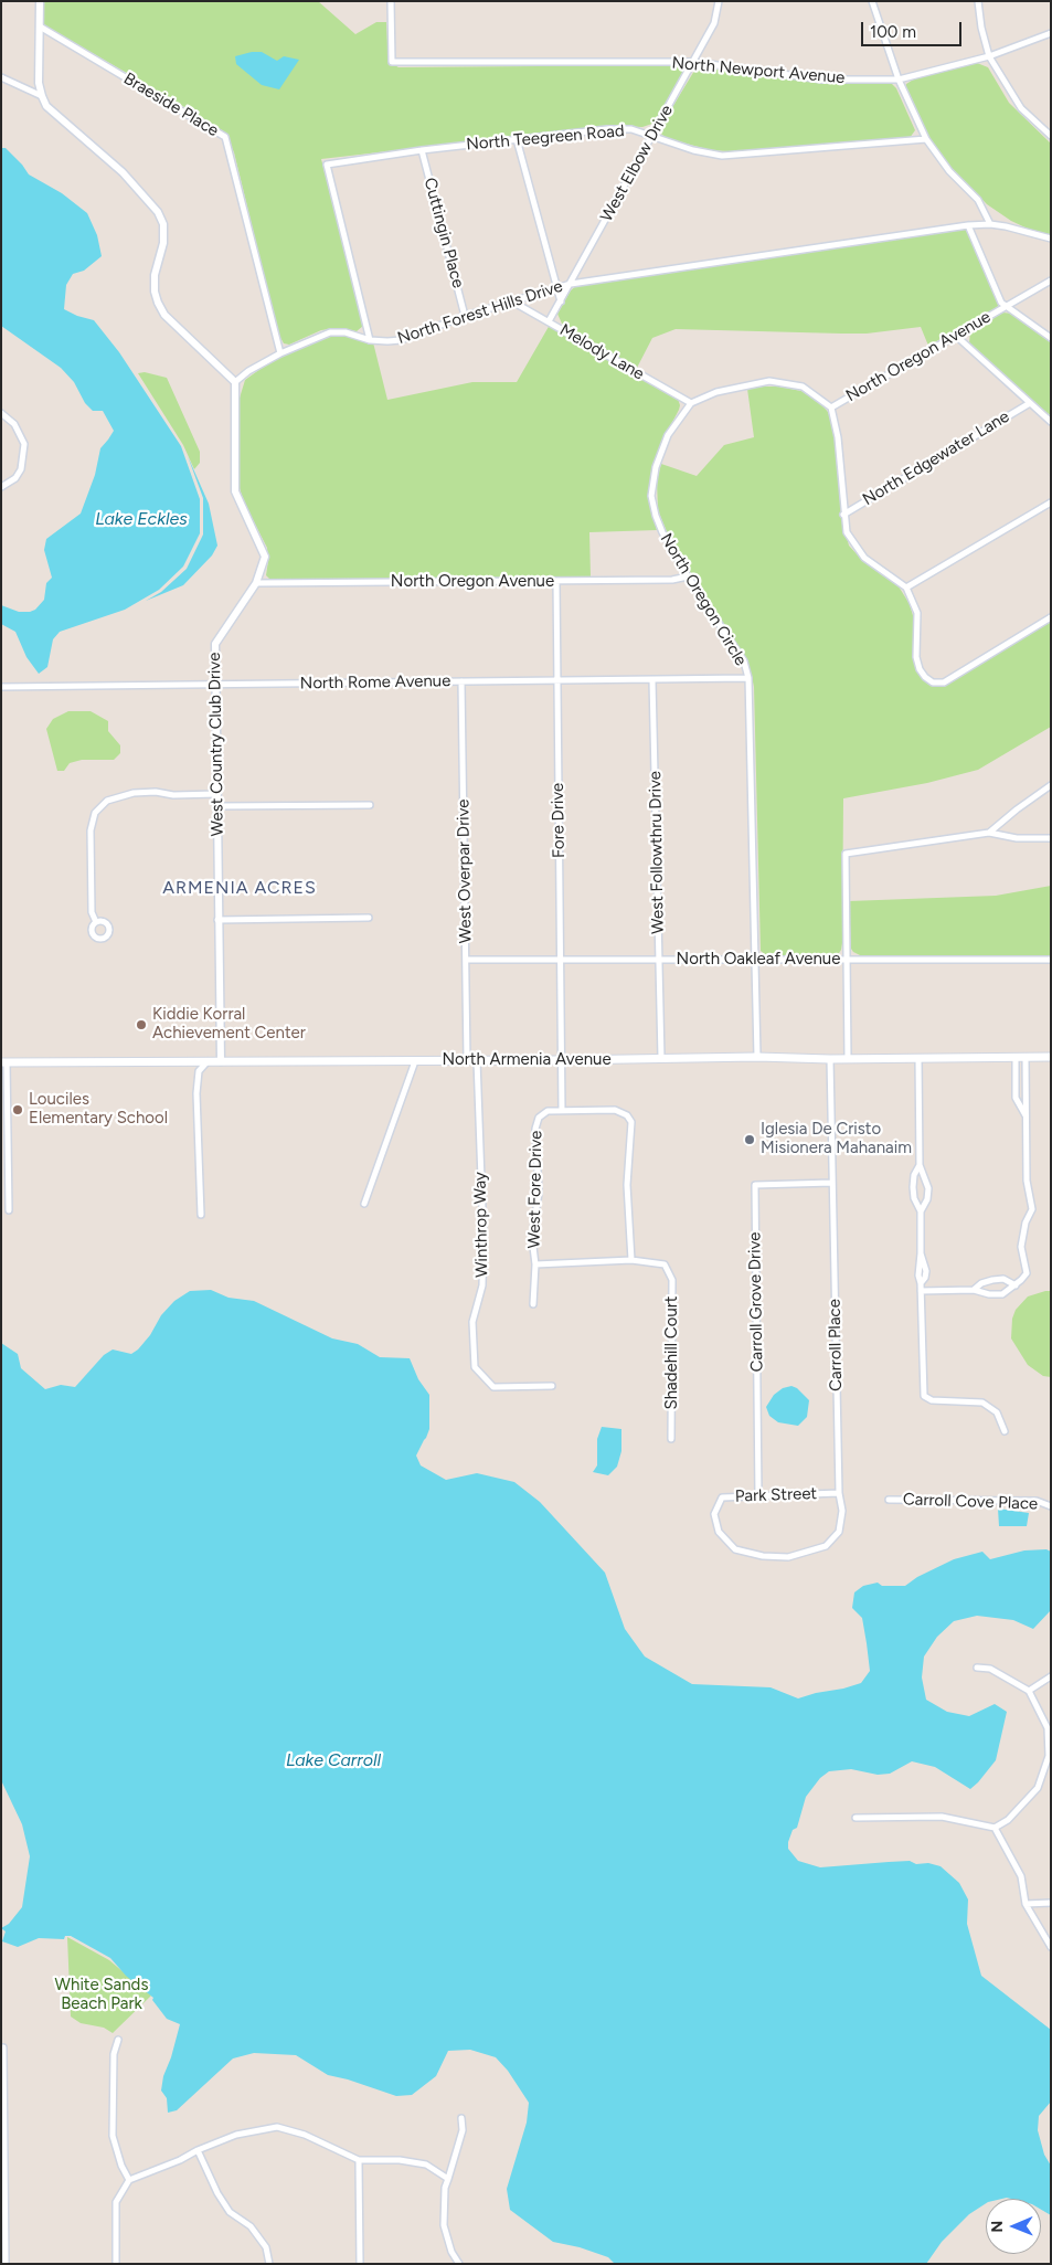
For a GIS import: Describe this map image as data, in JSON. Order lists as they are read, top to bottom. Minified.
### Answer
{"streets":{"main road":["North Armenia Avenue"],"street":["North Newport Avenue","Braeside Place","North Teegreen Road","West Elbow Drive","Cuttingin Place","North Forest Hills Drive","Melody Lane","North Oregon Avenue","North Edgewater Lane","North Oregon Circle","North Rome Avenue","West Country Club Drive","Fore Drive","West Followthru Drive","West Overpar Drive","North Oakleaf Avenue","West Fore Drive","Winthrop Way","Carroll Grove Drive","Carroll Place","Shadehill Court","Park Street","Carroll Cove Place"]},"crossings":[["North Newport Avenue","West Elbow Drive"],["Braeside Place","North Forest Hills Drive"],["North Teegreen Road","West Elbow Drive"],["North Teegreen Road","Cuttingin Place"],["North Teegreen Road","North Forest Hills Drive"],["West Elbow Drive","North Forest Hills Drive"],["West Elbow Drive","Melody Lane"],["Cuttingin Place","North Forest Hills Drive"],["North Forest Hills Drive","Melody Lane"],["North Forest Hills Drive","North Oregon Avenue"],["North Forest Hills Drive","West Country Club Drive"],["Melody Lane","North Oregon Circle"],["North Oregon Avenue","North Oregon Circle"],["North Oregon Avenue","West Country Club Drive"],["North Oregon Avenue","Fore Drive"],["North Oregon Circle","North Rome Avenue"],["North Oregon Circle","North Oakleaf Avenue"],["North Oregon Circle","North Armenia Avenue"],["North Rome Avenue","West Country Club Drive"],["North Rome Avenue","Fore Drive"],["North Rome Avenue","West Followthru Drive"],["North Rome Avenue","West Overpar Drive"],["West Country Club Drive","North Armenia Avenue"],["Fore Drive","North Oakleaf Avenue"],["Fore Drive","North Armenia Avenue"],["West Followthru Drive","North Oakleaf Avenue"],["West Followthru Drive","North Armenia Avenue"],["West Overpar Drive","North Oakleaf Avenue"],["West Overpar Drive","North Armenia Avenue"],["North Armenia Avenue","Winthrop Way"],["North Armenia Avenue","Carroll Place"],["West Fore Drive","Shadehill Court"],["Carroll Grove Drive","Carroll Place"],["Carroll Grove Drive","Park Street"],["Carroll Place","Park Street"]],"districts":["ARMENIA ACRES"],"water":["Lake Eckles","Lake Carroll"],"parks":["White Sands Beach Park"],"places":["Kiddie Korral Achievement Center","Louciles Elementary School","Iglesia De Cristo Misionera Mahanaim"],"scale_bar":"100 m","north":"left"}
